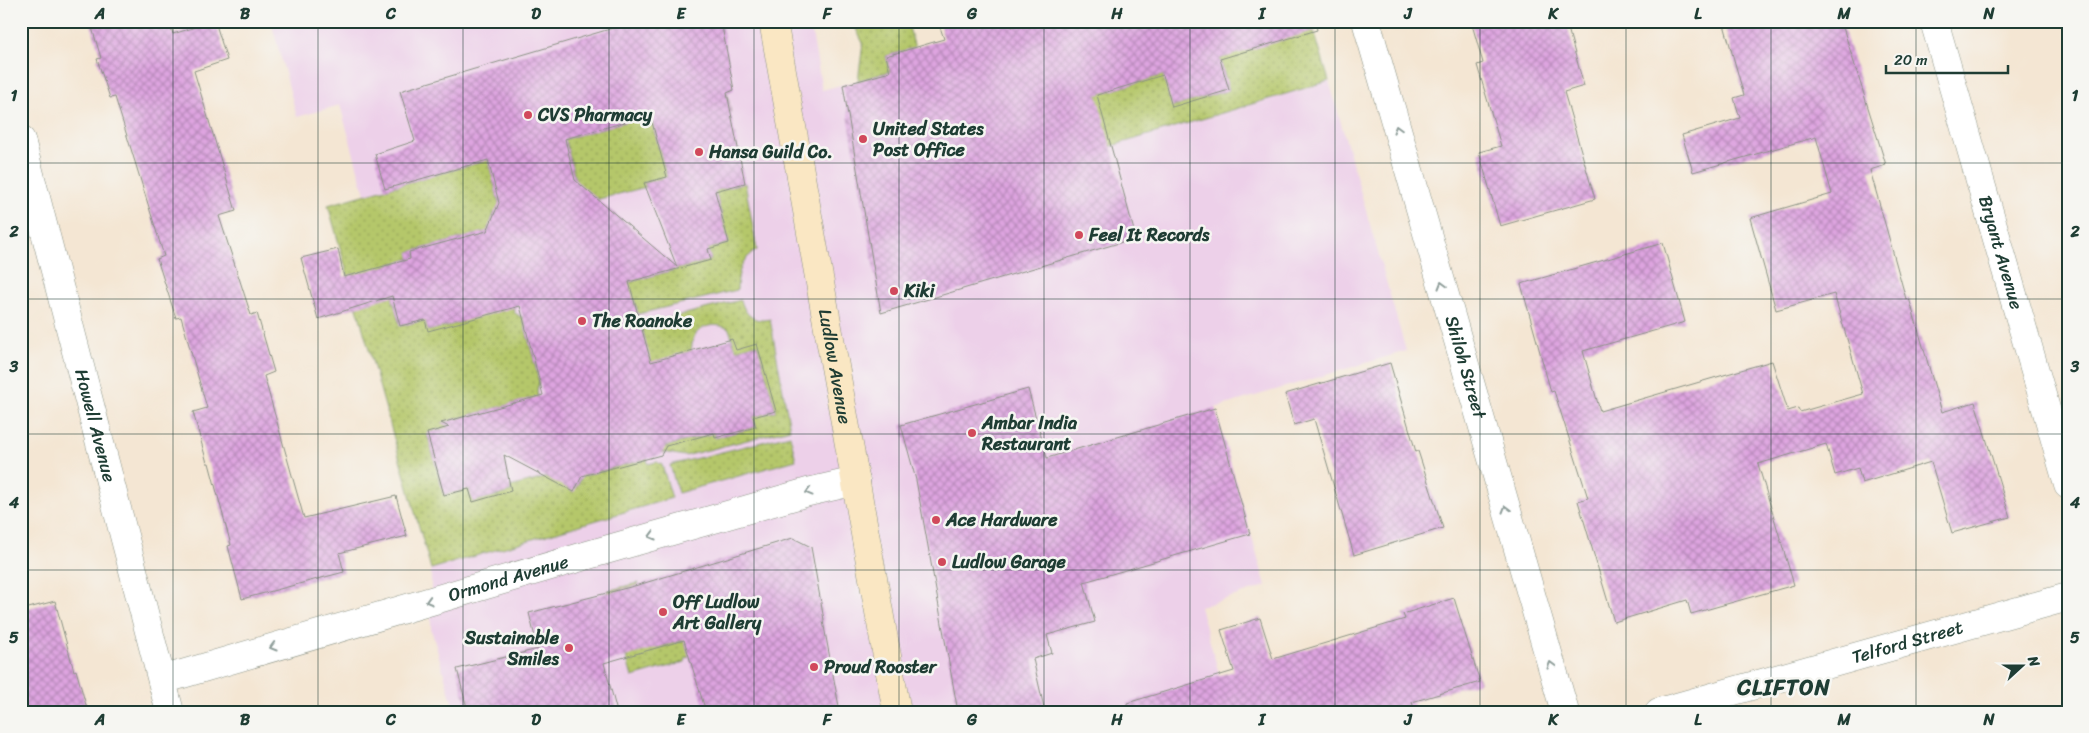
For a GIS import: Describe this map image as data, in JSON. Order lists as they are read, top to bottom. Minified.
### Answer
{"streets":{"main road":["Ludlow Avenue"],"street":["Bryant Avenue","Shiloh Street","Howell Avenue","Ormond Avenue","Telford Street"]},"crossings":[["Ludlow Avenue","Ormond Avenue"],["Howell Avenue","Ormond Avenue"]],"one_way":["Shiloh Street","Ormond Avenue"],"districts":["CLIFTON"],"places":["CVS Pharmacy","United States Post Office","Hansa Guild Co.","Feel It Records","Kiki","The Roanoke","Ambar India Restaurant","Ace Hardware","Ludlow Garage","Off Ludlow Art Gallery","Sustainable Smiles","Proud Rooster"],"scale_bar":"20 m","north":"right","grid":{"columns":["A","B","C","D","E","F","G","H","I","J","K","L","M","N"],"rows":["1","2","3","4","5"]}}
